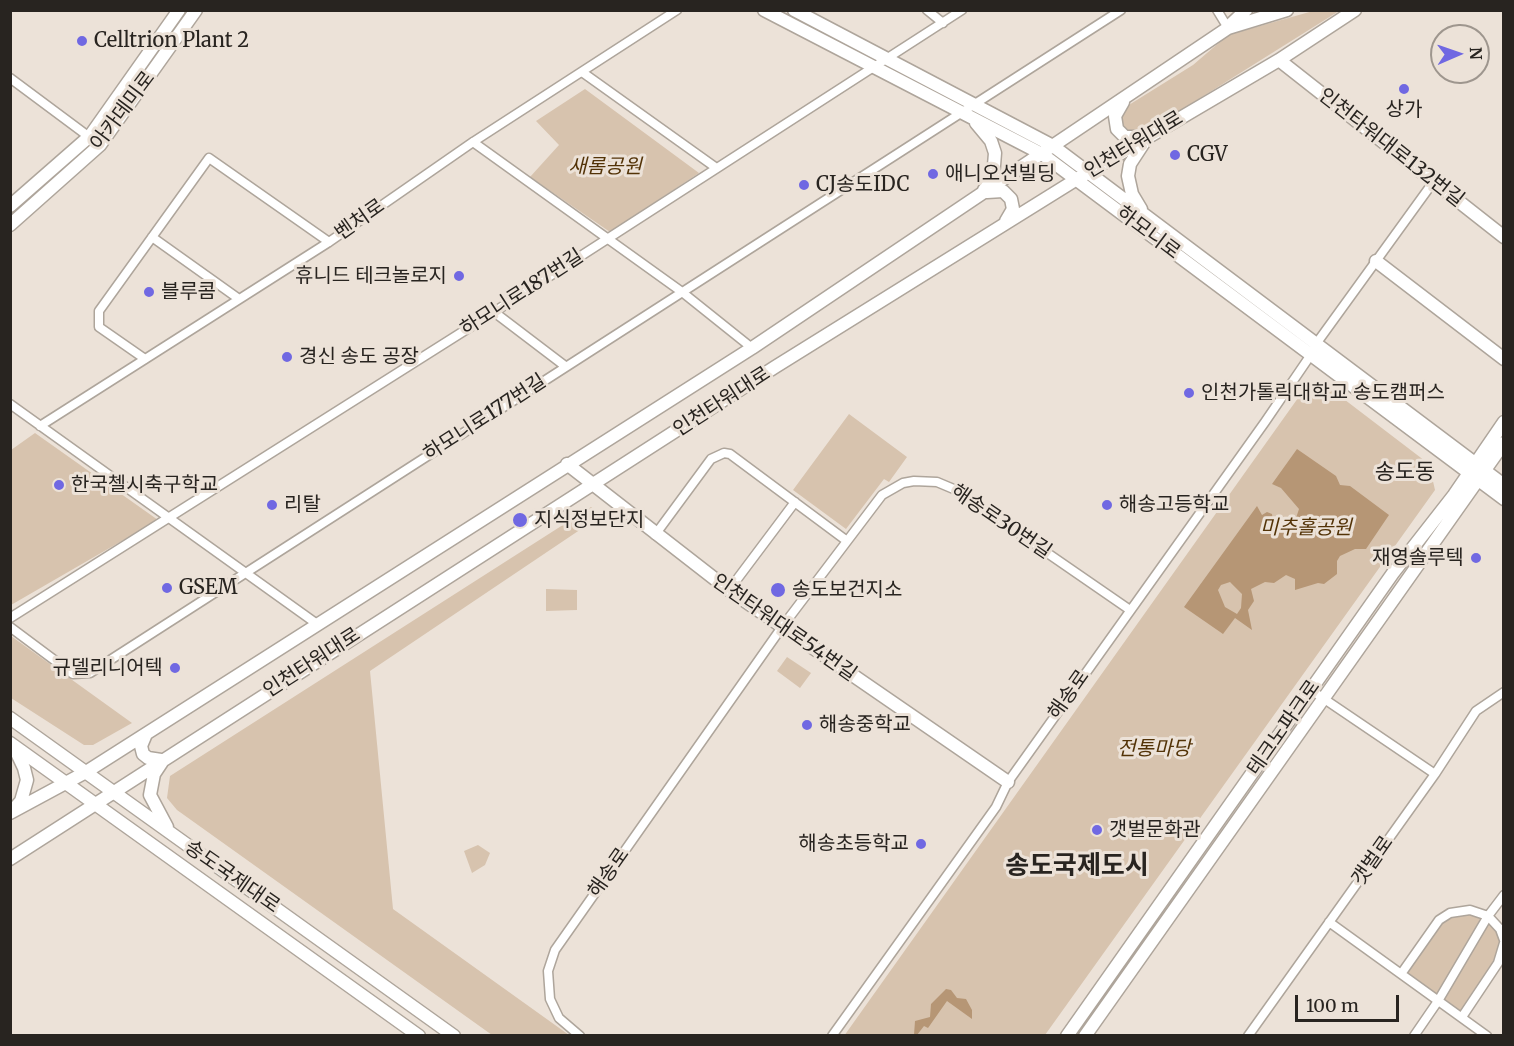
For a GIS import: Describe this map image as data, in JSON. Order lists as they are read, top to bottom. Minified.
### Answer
{"streets":{"main road":["아카데미로","인천타워대로","인천타워대로132번길","하모니로","인천타워대로54번길","테크노파크로","송도국제대로"],"street":["벤처로","하모니로187번길","하모니로177번길","해송로30번길","해송로","갯벌로"]},"crossings":[["인천타워대로","인천타워대로132번길"],["인천타워대로","하모니로"],["인천타워대로","인천타워대로54번길"],["인천타워대로","송도국제대로"],["인천타워대로132번길","해송로"],["하모니로","하모니로187번길"],["하모니로","하모니로177번길"],["하모니로","해송로"],["하모니로","테크노파크로"],["해송로30번길","인천타워대로54번길"],["해송로30번길","해송로"],["인천타워대로54번길","해송로"]],"districts":["송도동","송도국제도시"],"parks":["새롬공원","미추홀공원","전통마당"],"places":["Celltrion Plant 2","상가","CGV","애니오션빌딩","CJ송도IDC","휴니드 테크놀로지","블루콤","경신 송도 공장","인천가톨릭대학교 송도캠퍼스","한국첼시축구학교","리탈","해송고등학교","지식정보단지","재영솔루텍","GSEM","송도보건지소","규델리니어텍","해송중학교","갯벌문화관","해송초등학교"],"scale_bar":"100 m","north":"right"}
